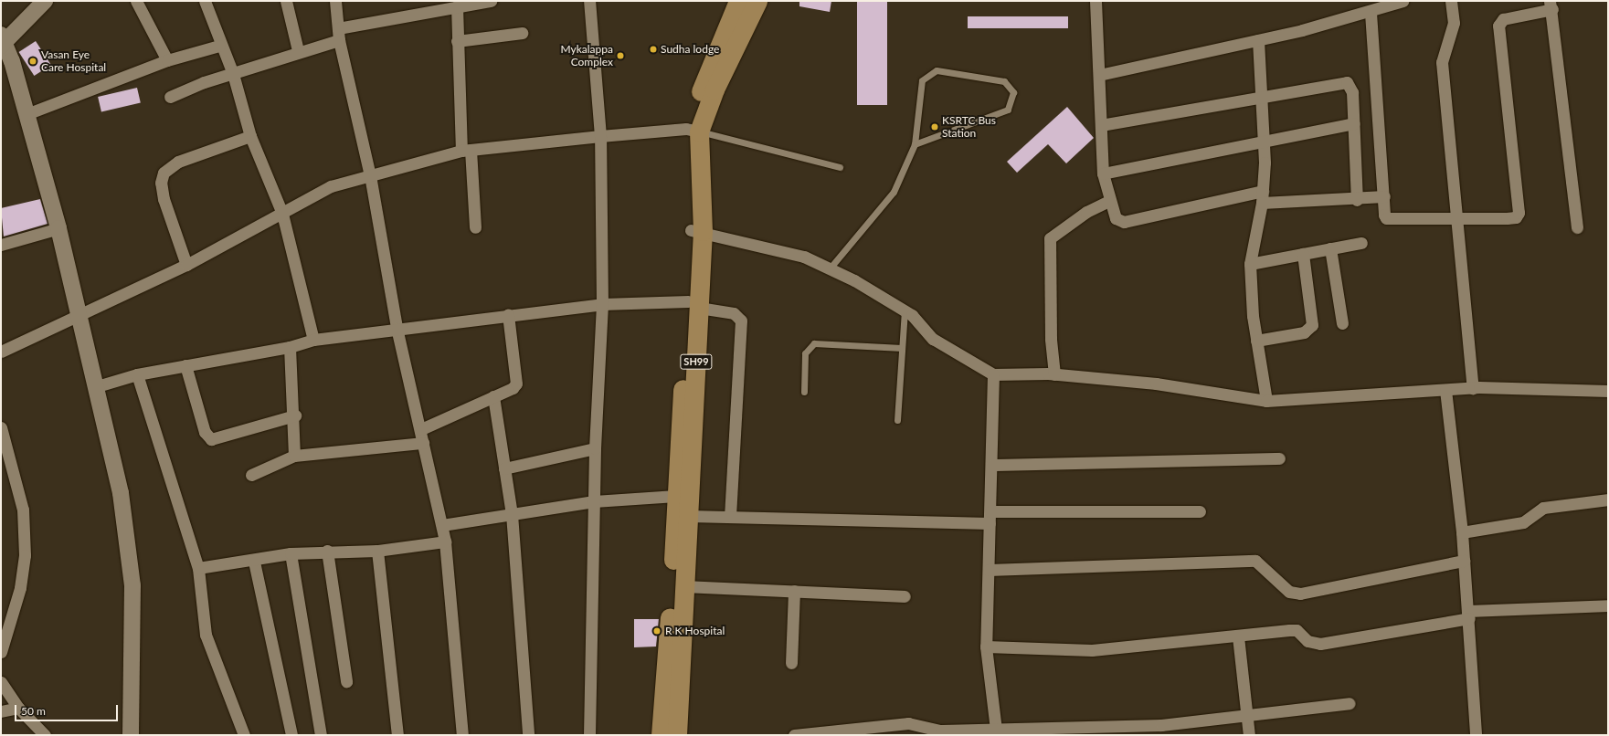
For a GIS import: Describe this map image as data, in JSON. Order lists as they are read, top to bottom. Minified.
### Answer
{"streets":{"main road":["SH99"]},"places":["Sudha lodge","Mykalappa Complex","Vasan Eye Care Hospital","KSRTC Bus Station","R K Hospital"],"scale_bar":"50 m"}
